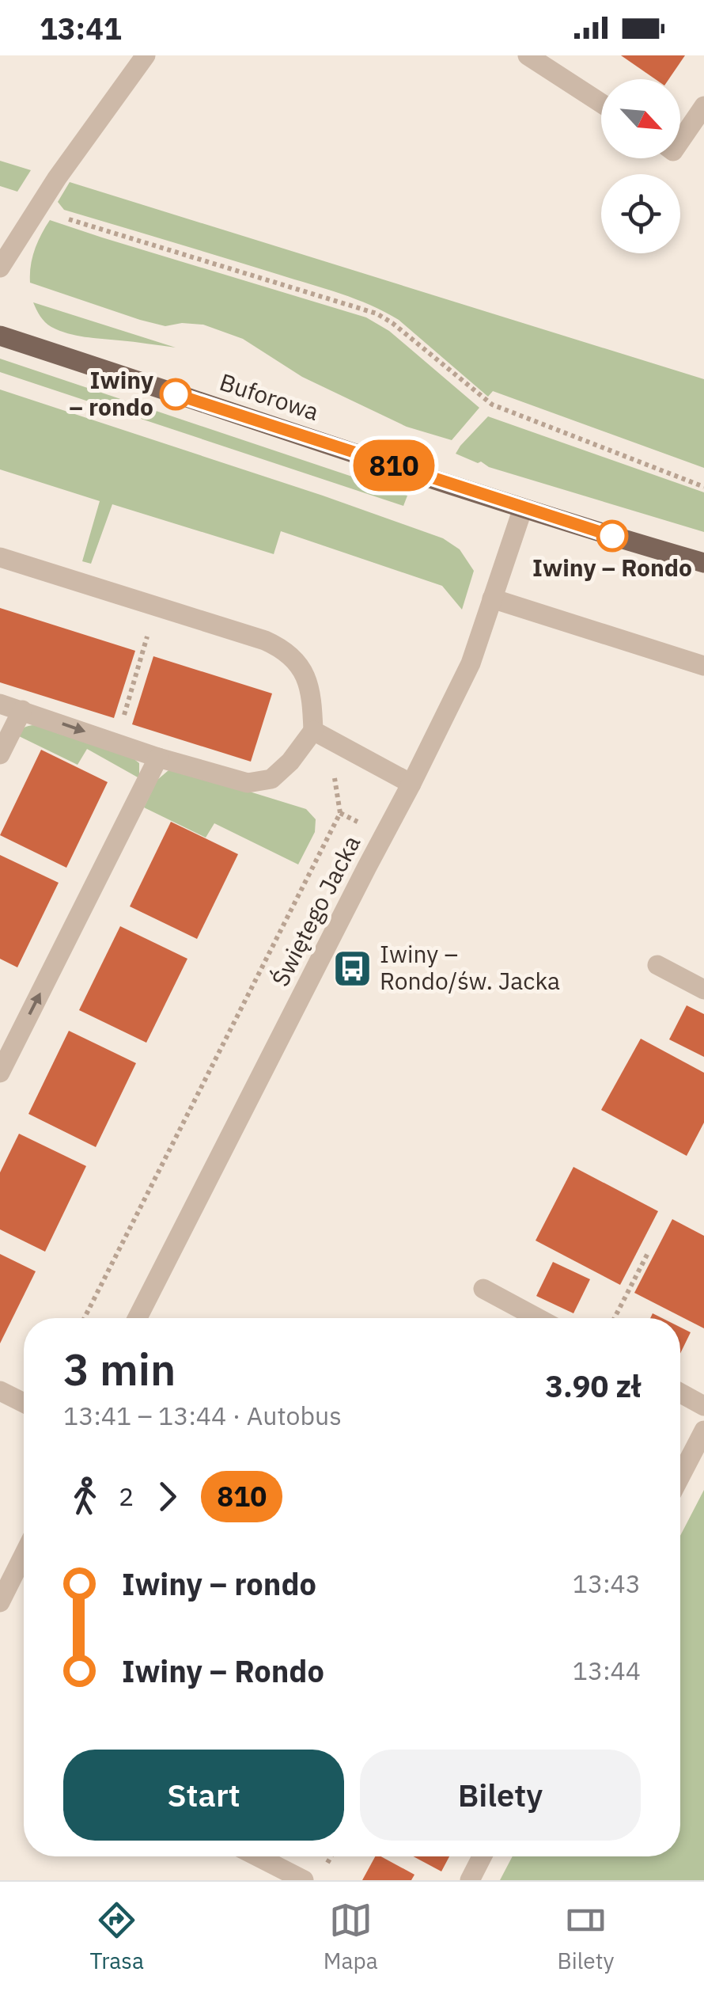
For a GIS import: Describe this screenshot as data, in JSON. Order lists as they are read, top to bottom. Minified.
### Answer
{"streets":{"main road":["Buforowa"],"street":["Świętego Jacka"]},"crossings":[["Buforowa","Świętego Jacka"]],"places":{"other":["Iwiny – rondo","Iwiny – Rondo"],"bus stop":["Iwiny – Rondo/św. Jacka"]},"lines":["bus line 810"],"north":"bottom right","page":{"status":"13:41","on_map":"810","heading":["3 min","13:41 – 13:44 · Autobus","3.90 zł"],"legs":["2","810"],"list":[{"name":"Iwiny – rondo","value":"13:43"},{"name":"Iwiny – Rondo","value":"13:44"}],"buttons":["Start","Bilety"],"tabs":["Trasa","Mapa","Bilety"]}}
